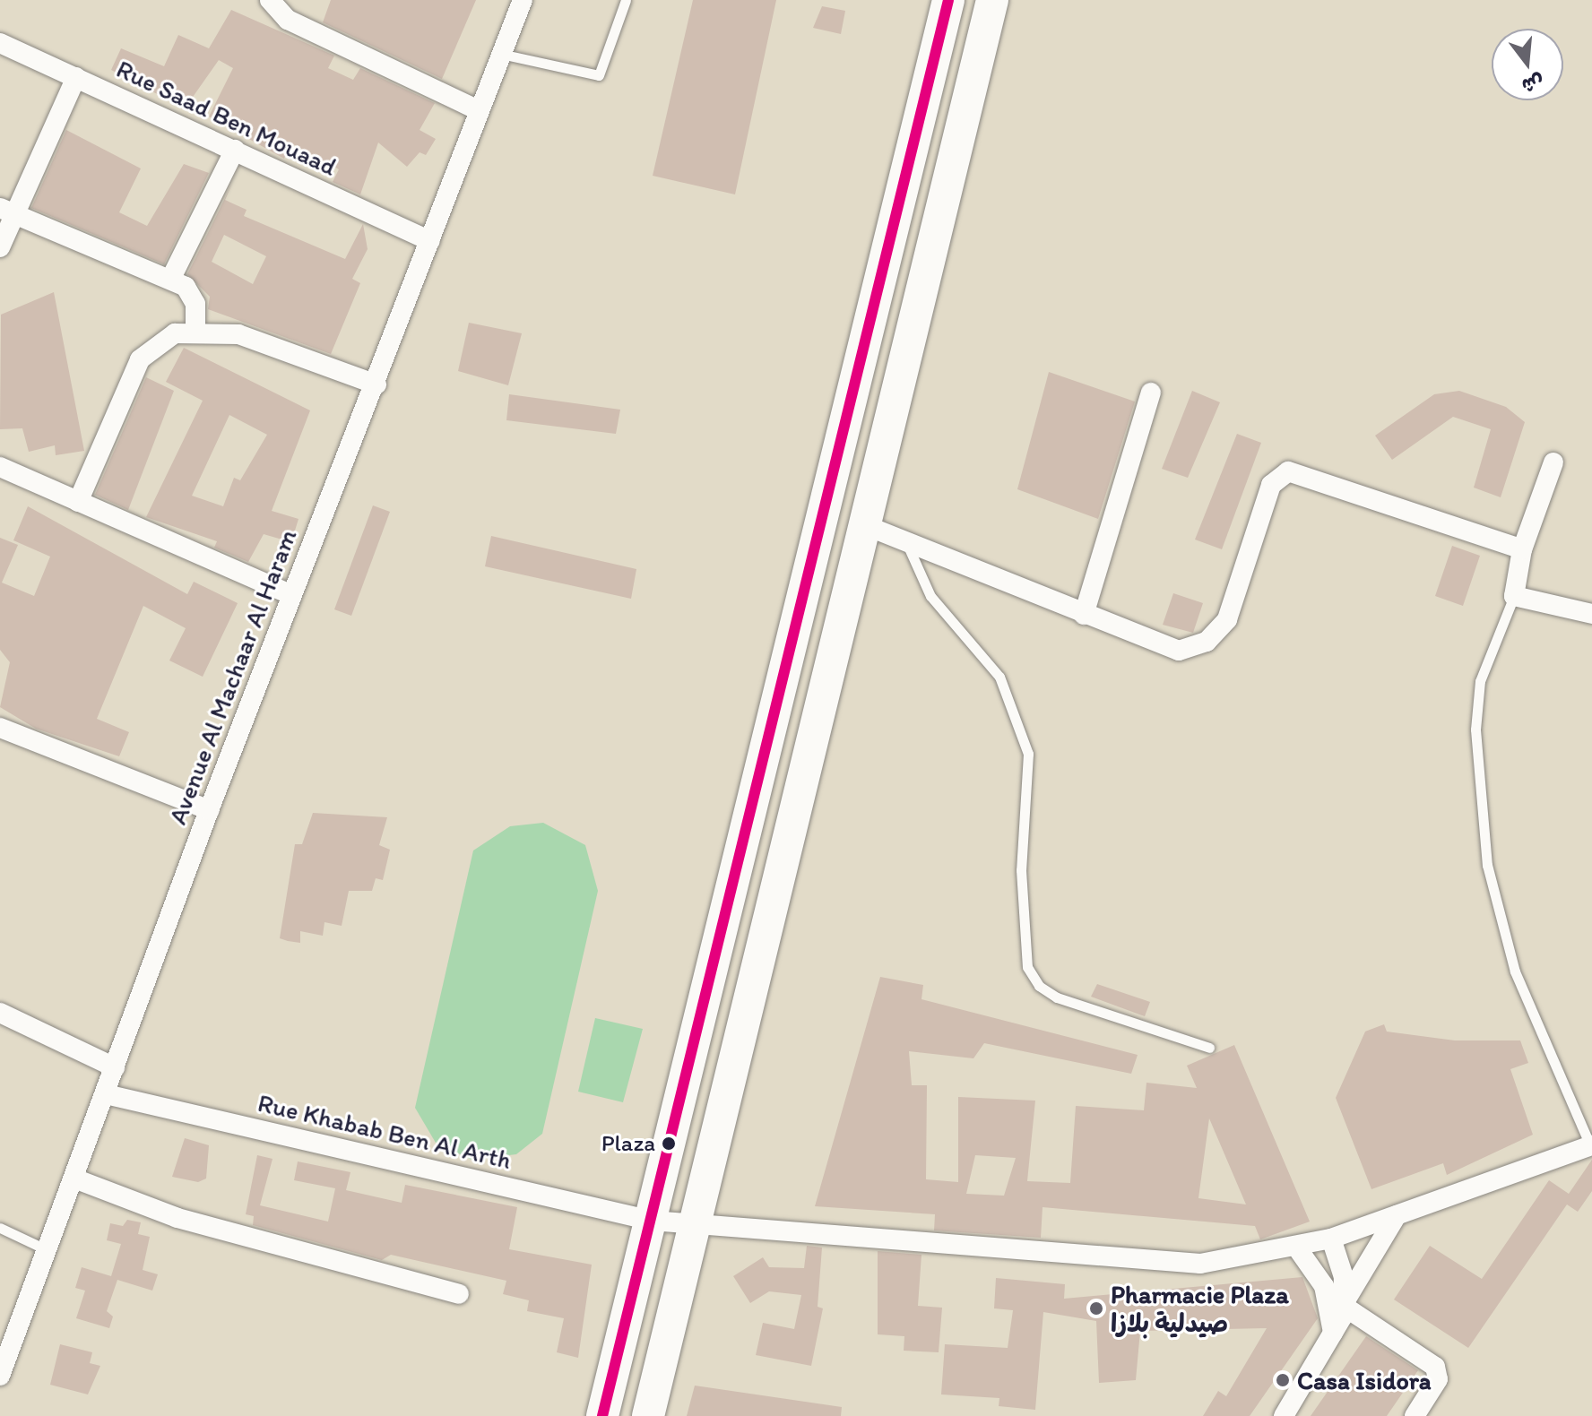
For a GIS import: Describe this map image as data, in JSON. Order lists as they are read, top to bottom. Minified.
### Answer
{"streets":{"street":["Rue Saad Ben Mouaad","Avenue Al Machaar Al Haram","Rue Khabab Ben Al Arth"]},"crossings":[["Rue Saad Ben Mouaad","Avenue Al Machaar Al Haram"],["Avenue Al Machaar Al Haram","Rue Khabab Ben Al Arth"]],"places":["Plaza","Pharmacie Plaza صيدلية بلازا","Casa Isidora"],"north":"bottom"}
